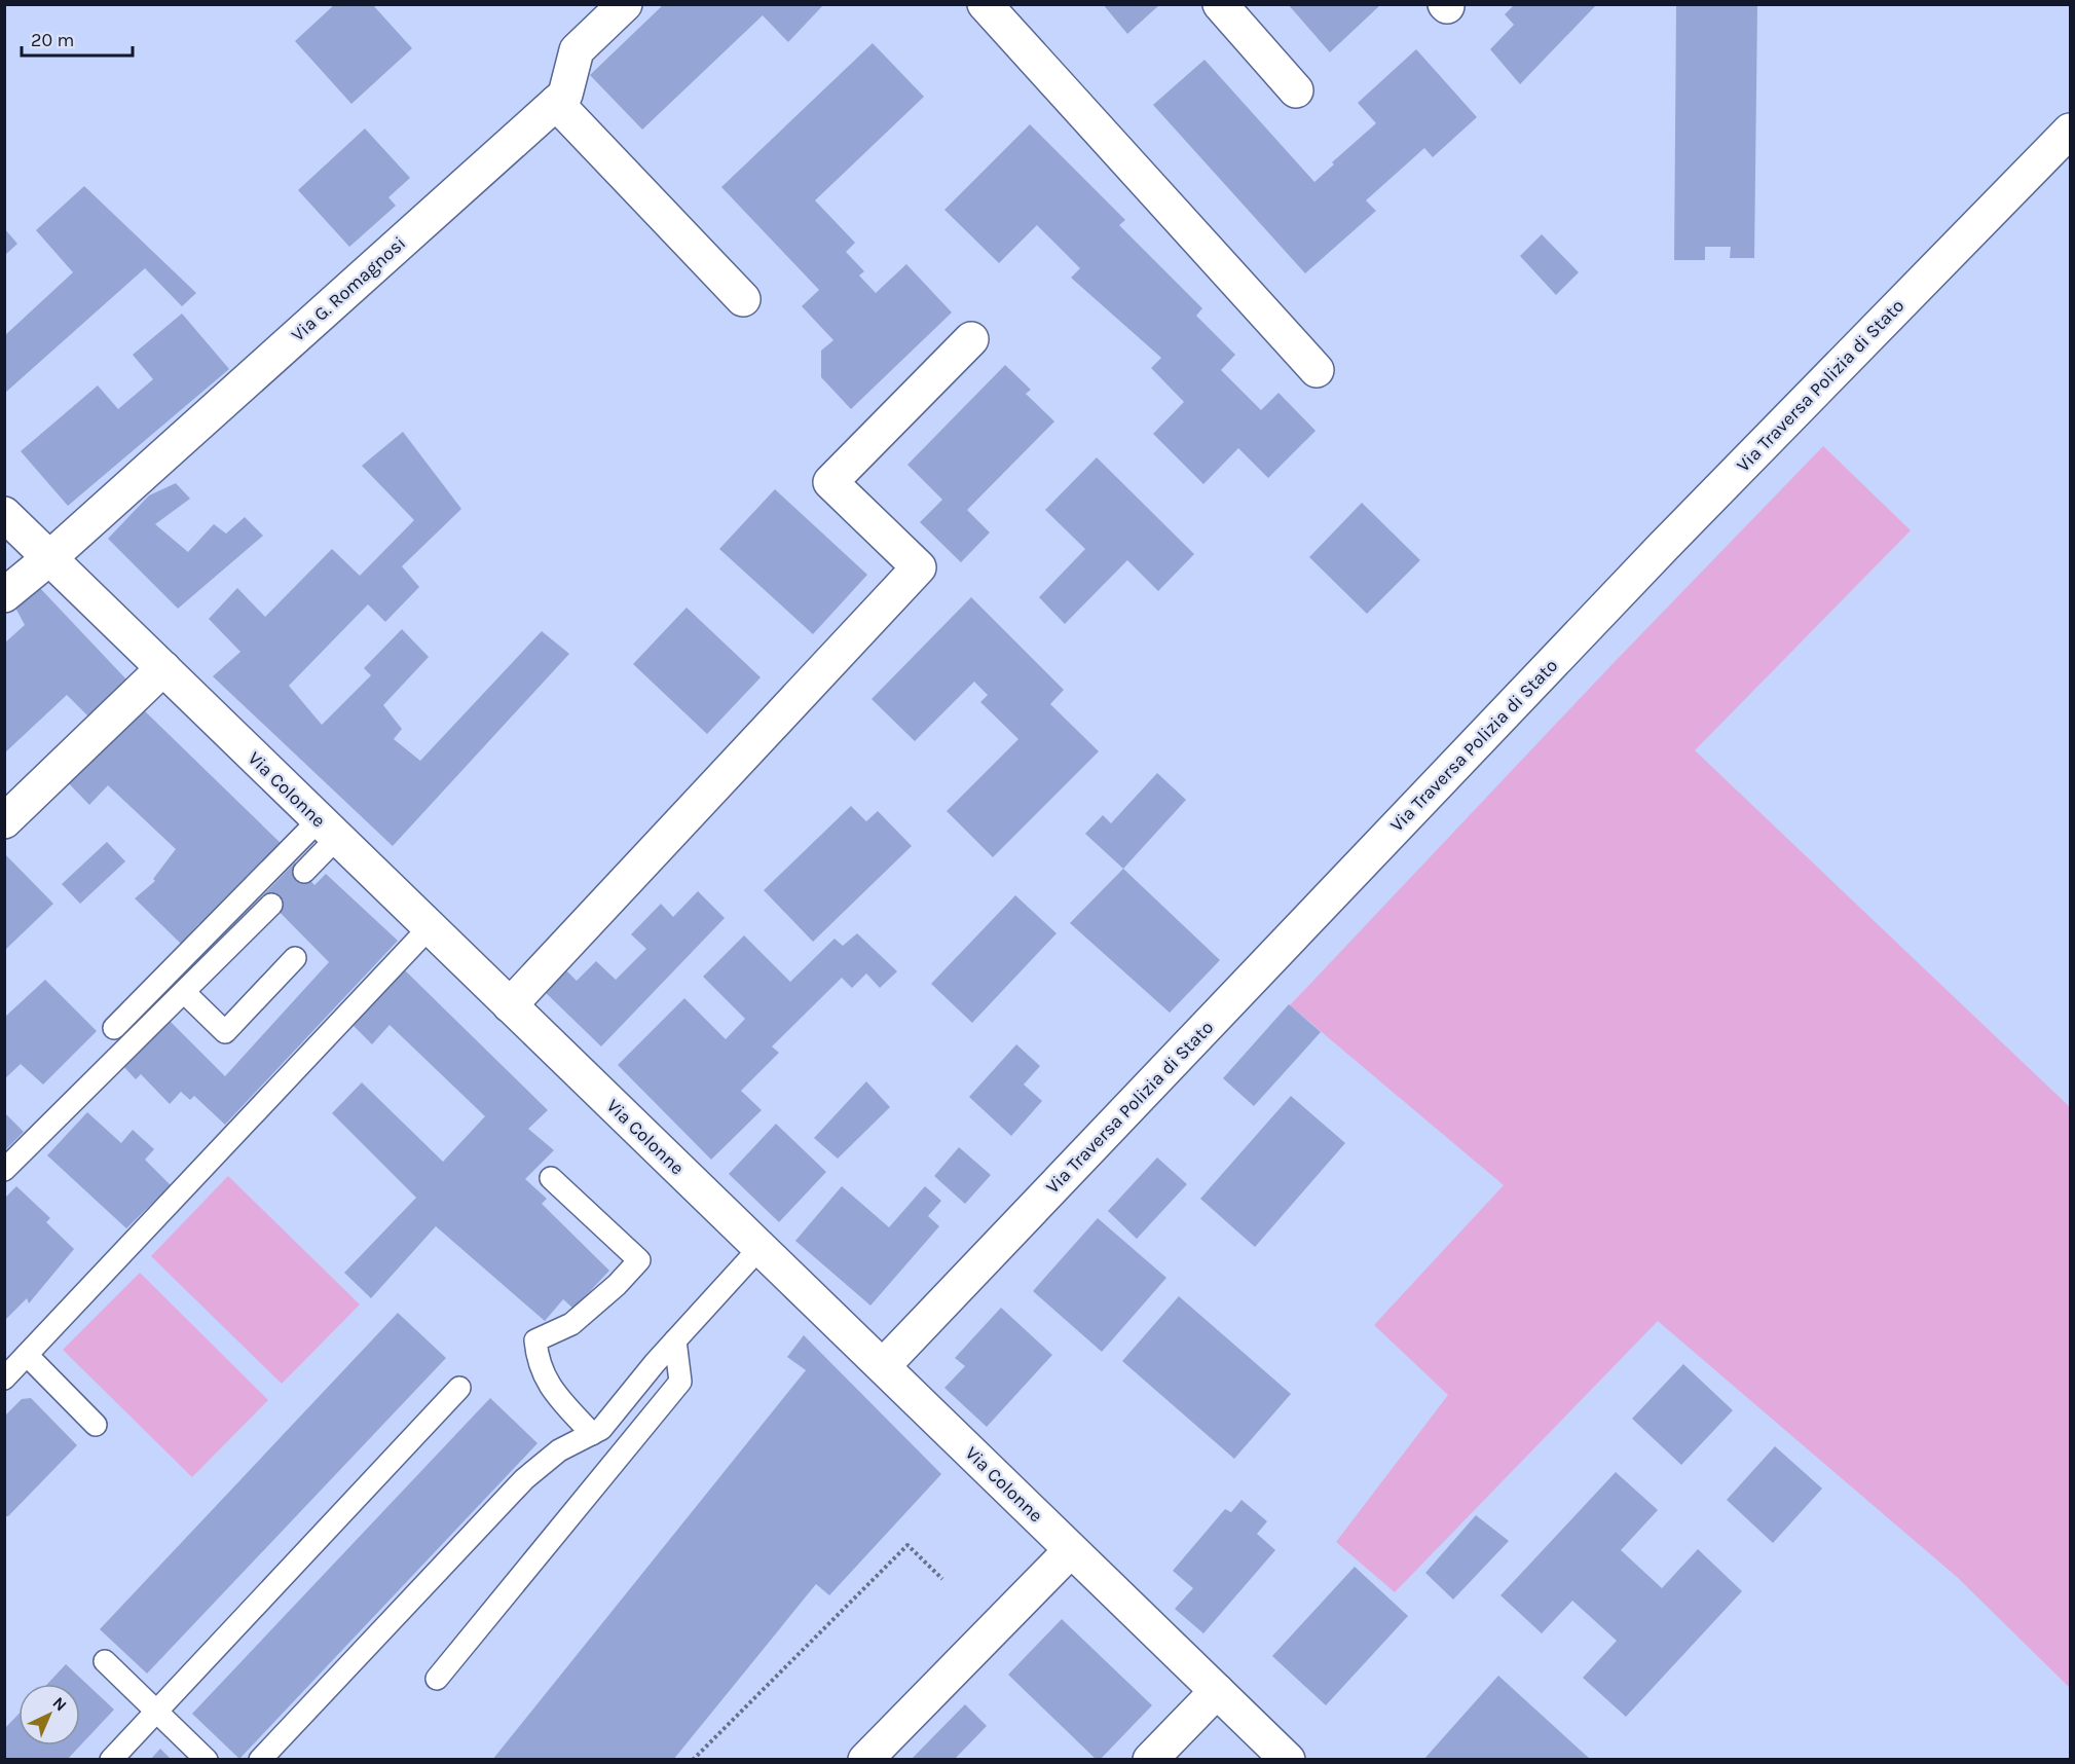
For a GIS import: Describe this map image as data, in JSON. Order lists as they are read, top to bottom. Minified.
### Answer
{"streets":{"street":["Via G. Romagnosi","Via Traversa Polizia di Stato","Via Colonne"]},"crossings":[["Via G. Romagnosi","Via Colonne"],["Via Traversa Polizia di Stato","Via Colonne"]],"scale_bar":"20 m","north":"top right"}
